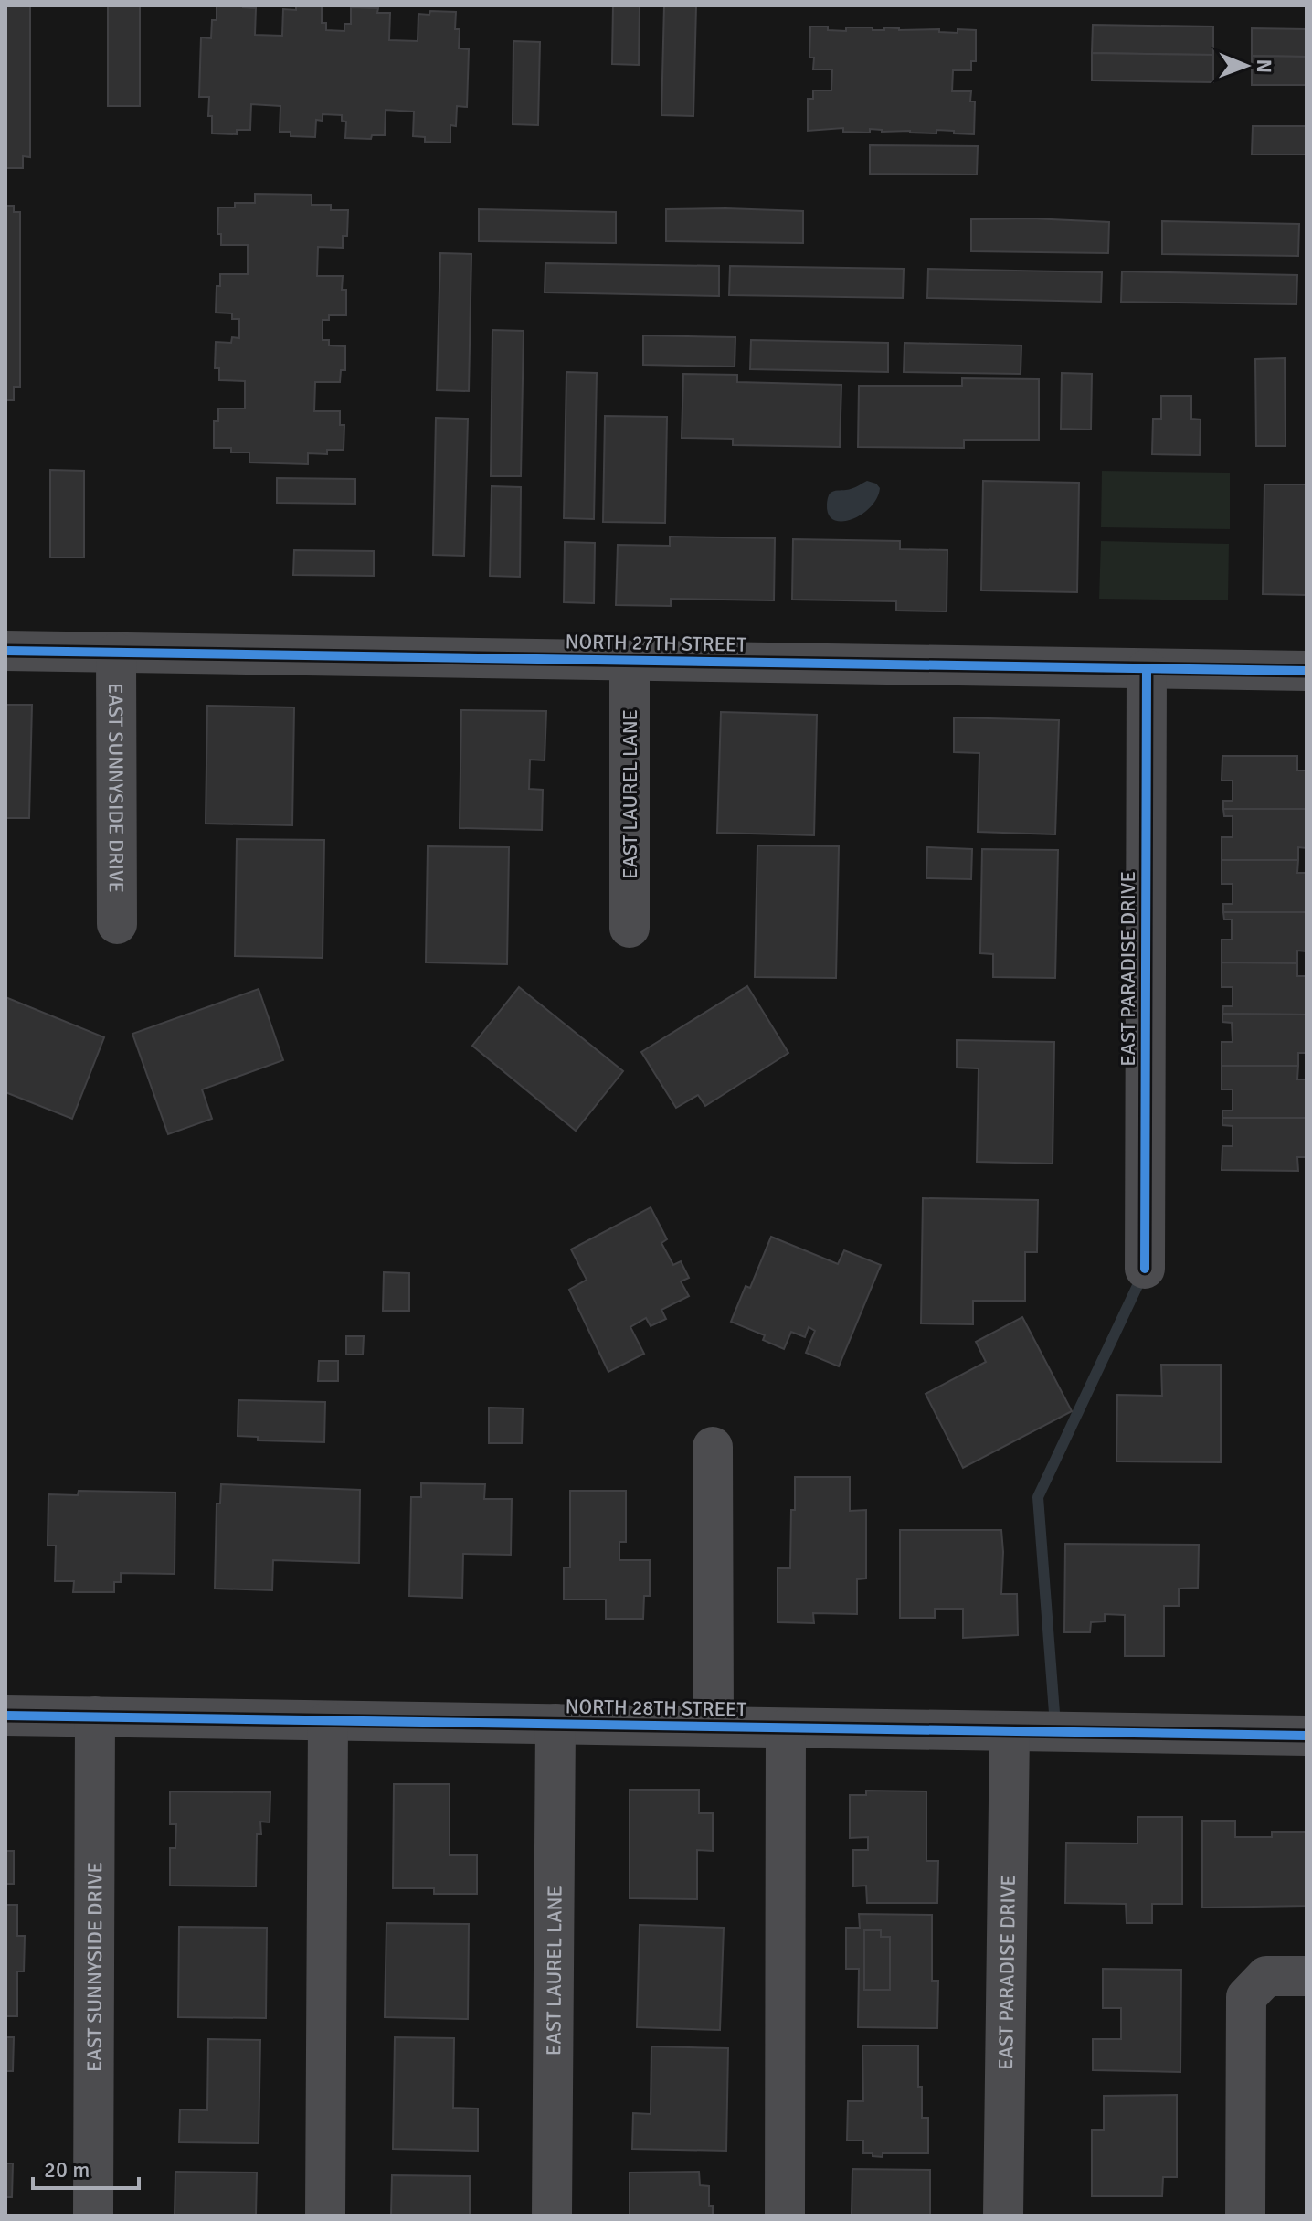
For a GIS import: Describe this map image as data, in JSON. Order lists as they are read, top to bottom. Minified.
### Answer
{"streets":{"street":["NORTH 27TH STREET","EAST SUNNYSIDE DRIVE","EAST LAUREL LANE","EAST PARADISE DRIVE","NORTH 28TH STREET"]},"crossings":[["NORTH 27TH STREET","EAST SUNNYSIDE DRIVE"],["NORTH 27TH STREET","EAST LAUREL LANE"],["NORTH 27TH STREET","EAST PARADISE DRIVE"],["EAST SUNNYSIDE DRIVE","NORTH 28TH STREET"],["EAST LAUREL LANE","NORTH 28TH STREET"],["EAST PARADISE DRIVE","NORTH 28TH STREET"]],"scale_bar":"20 m","north":"right"}
